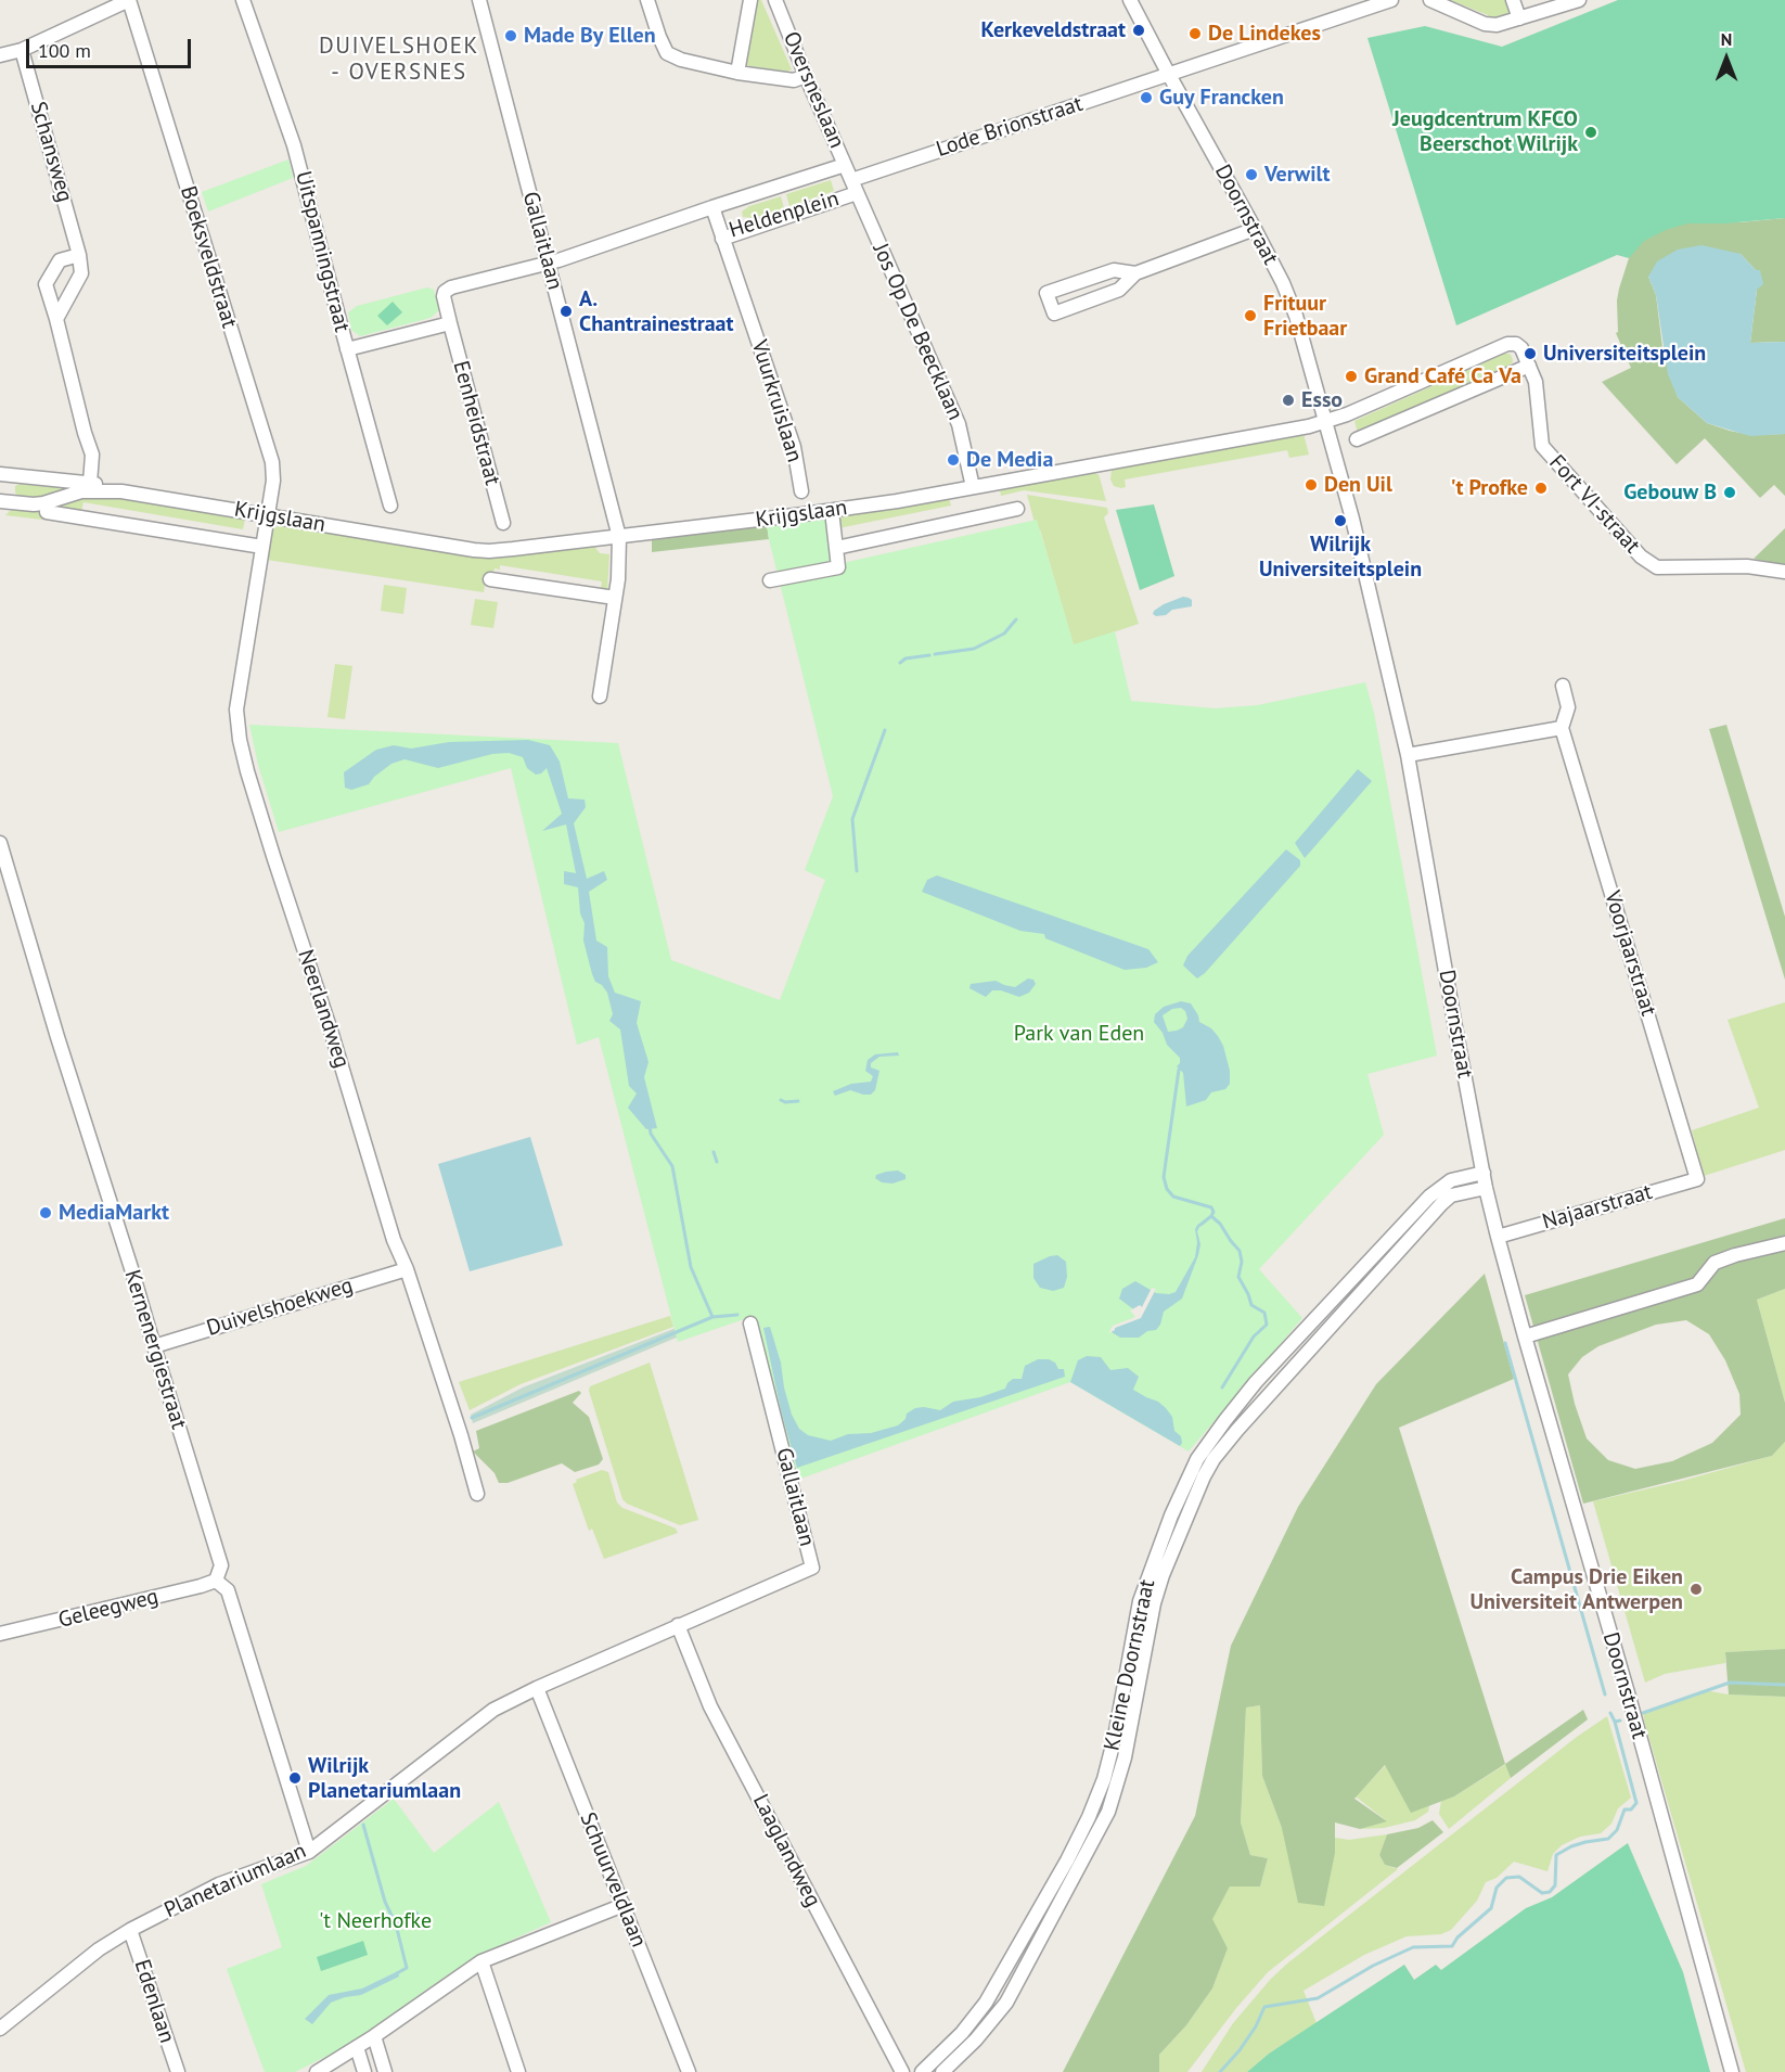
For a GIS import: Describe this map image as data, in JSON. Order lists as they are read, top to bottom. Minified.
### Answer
{"streets":{"street":["Oversneslaan","Lode Brionstraat","Schansweg","Heldenplein","Doornstraat","Gallaitlaan","Uitspanningstraat","Boeksveldstraat","Jos Op De Beecklaan","Vuurkruislaan","Eenheidstraat","Fort VI-straat","Krijgslaan","Voorjaarstraat","Neerlandweg","Najaarstraat","Duivelshoekweg","Kernenergiestraat","Geleegweg","Kleine Doornstraat","Laaglandweg","Schuurveldlaan","Planetariumlaan","Edenlaan"]},"crossings":[["Oversneslaan","Lode Brionstraat"],["Oversneslaan","Heldenplein"],["Oversneslaan","Jos Op De Beecklaan"],["Lode Brionstraat","Doornstraat"],["Lode Brionstraat","Jos Op De Beecklaan"],["Heldenplein","Jos Op De Beecklaan"],["Heldenplein","Vuurkruislaan"],["Doornstraat","Krijgslaan"],["Doornstraat","Najaarstraat"],["Doornstraat","Kleine Doornstraat"],["Gallaitlaan","Eenheidstraat"],["Gallaitlaan","Krijgslaan"],["Gallaitlaan","Laaglandweg"],["Gallaitlaan","Planetariumlaan"],["Boeksveldstraat","Krijgslaan"],["Boeksveldstraat","Neerlandweg"],["Jos Op De Beecklaan","Krijgslaan"],["Fort VI-straat","Krijgslaan"],["Krijgslaan","Neerlandweg"],["Voorjaarstraat","Najaarstraat"],["Neerlandweg","Duivelshoekweg"],["Duivelshoekweg","Kernenergiestraat"],["Kernenergiestraat","Geleegweg"],["Laaglandweg","Planetariumlaan"],["Schuurveldlaan","Planetariumlaan"],["Planetariumlaan","Edenlaan"]],"districts":["DUIVELSHOEK - OVERSNES"],"parks":["Park van Eden","'t Neerhofke"],"places":["Kerkeveldstraat","De Lindekes","Made By Ellen","Guy Francken","Jeugdcentrum KFCO Beerschot Wilrijk","Verwilt","A. Chantrainestraat","Frituur Frietbaar","Universiteitsplein","Grand Café Ca Va","Esso","De Media","Den Uil","'t Profke","Gebouw B","Wilrijk Universiteitsplein","MediaMarkt","Campus Drie Eiken Universiteit Antwerpen","Wilrijk Planetariumlaan"],"scale_bar":"100 m","north":"top"}
